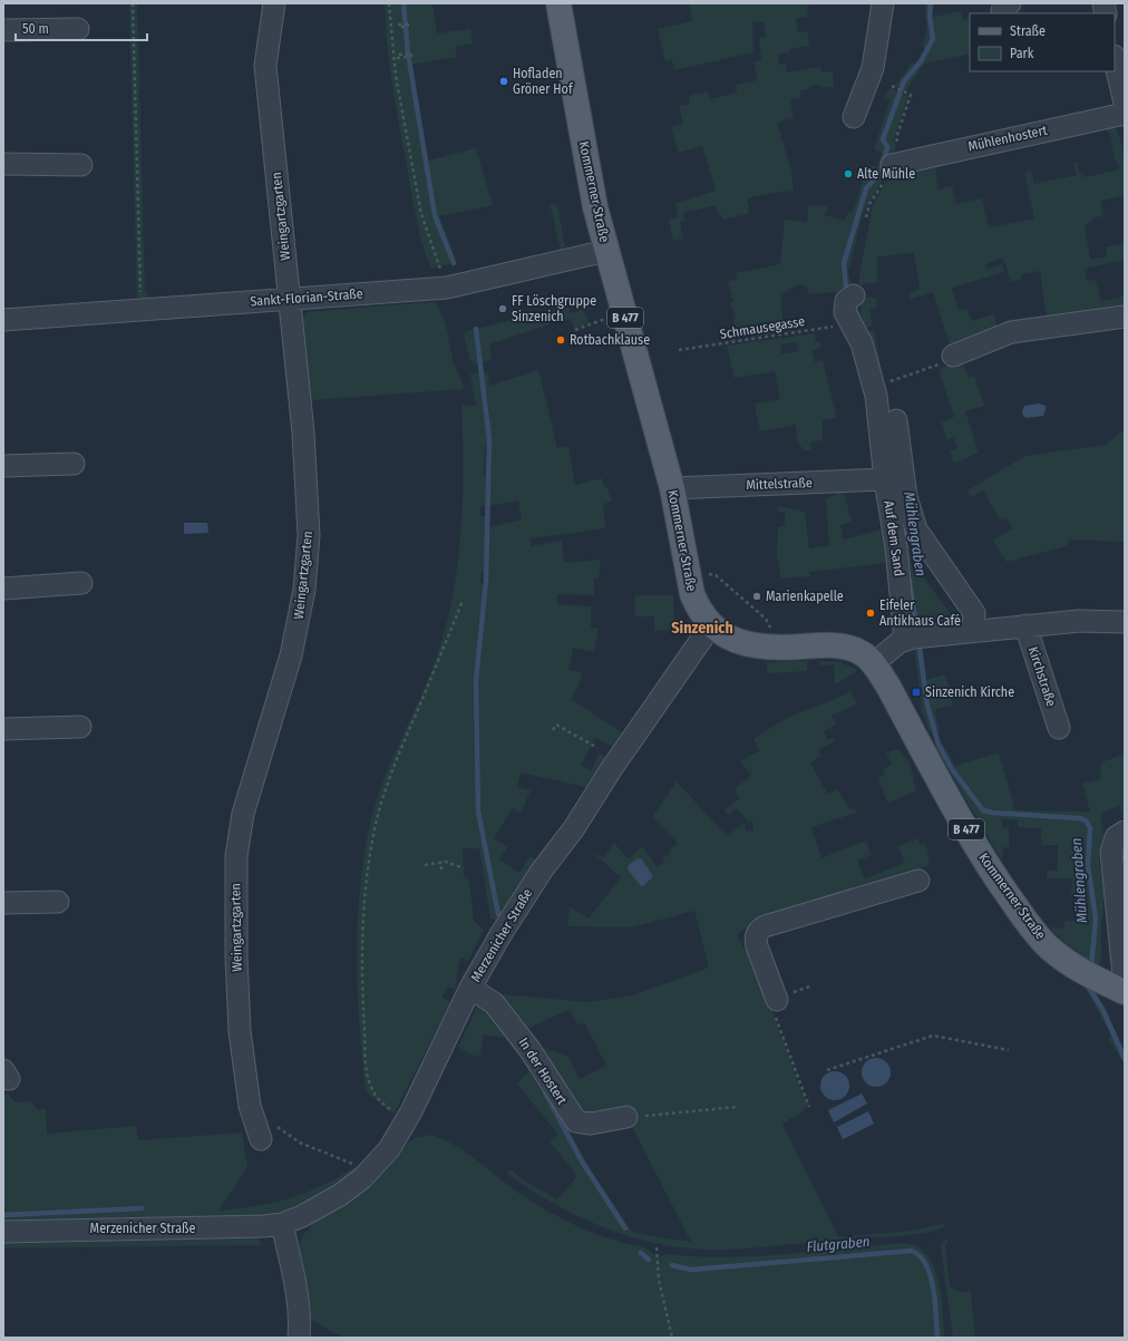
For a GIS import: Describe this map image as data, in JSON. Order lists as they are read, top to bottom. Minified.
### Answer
{"streets":{"main road":["Kommerner Straße","B 477"],"street":["Mühlenhostert","Weingartzgarten","Sankt-Florian-Straße","Mittelstraße","Auf dem Sand","Kirchstraße","Merzenicher Straße","In der Hostert"],"path":["Schmausegasse"]},"crossings":[["Kommerner Straße","Sankt-Florian-Straße"],["Kommerner Straße","Mittelstraße"],["Kommerner Straße","Merzenicher Straße"],["Weingartzgarten","Sankt-Florian-Straße"],["Schmausegasse","Auf dem Sand"],["Mittelstraße","Auf dem Sand"],["Merzenicher Straße","In der Hostert"]],"districts":["Sinzenich"],"water":["Mühlengraben","Flutgraben"],"places":{"other":["Hofladen Gröner Hof","Alte Mühle","FF Löschgruppe Sinzenich","Rotbachklause","Marienkapelle","Eifeler Antikhaus Café"],"transit":["Sinzenich Kirche"]},"legend":["Straße","Park"],"scale_bar":"50 m"}
